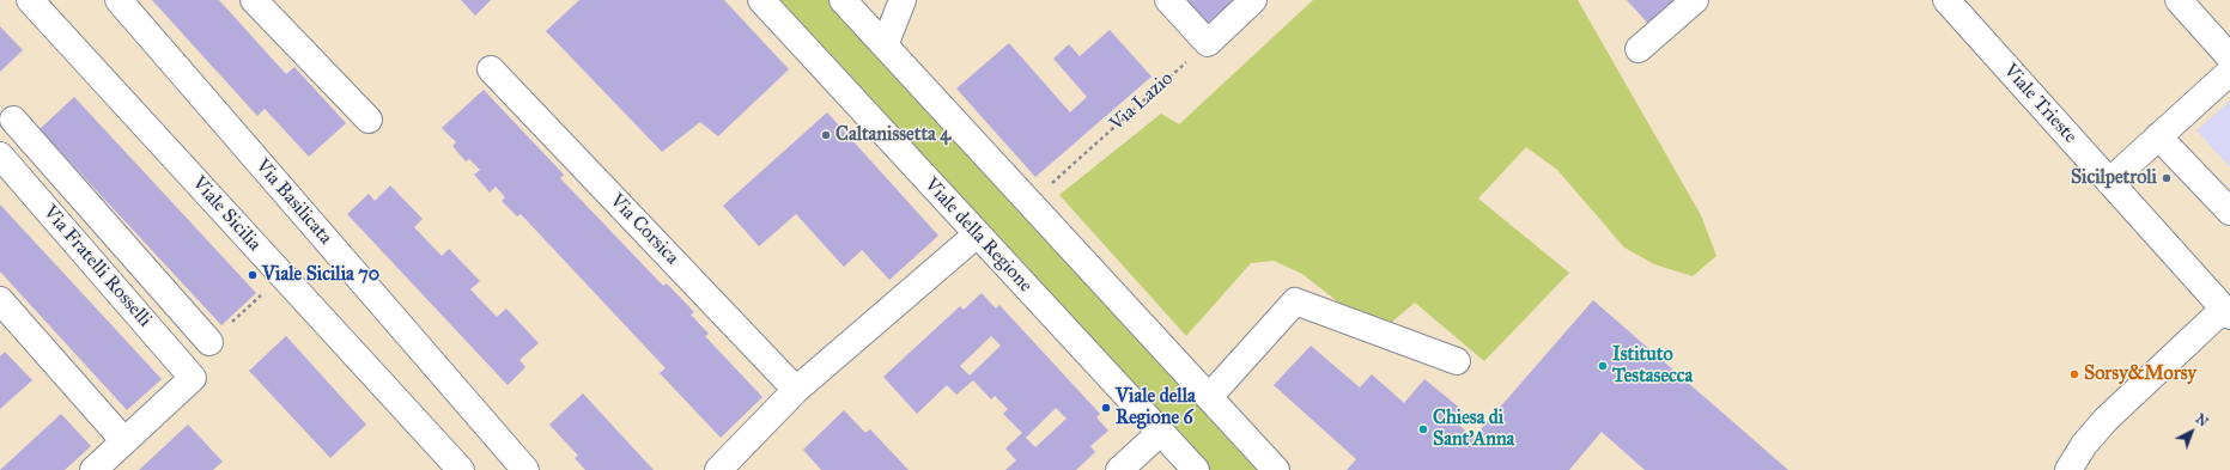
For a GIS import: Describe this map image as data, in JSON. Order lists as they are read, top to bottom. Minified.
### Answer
{"streets":{"street":["Viale Trieste","Via Basilicata","Viale Sicilia","Via Corsica","Viale della Regione","Via Fratelli Rosselli"],"path":["Via Lazio"]},"places":["Caltanissetta 4","Sicilpetroli","Viale Sicilia 70","Istituto Testasecca","Sorsy&Morsy","Viale della Regione 6","Chiesa di Sant'Anna"],"north":"top right"}
